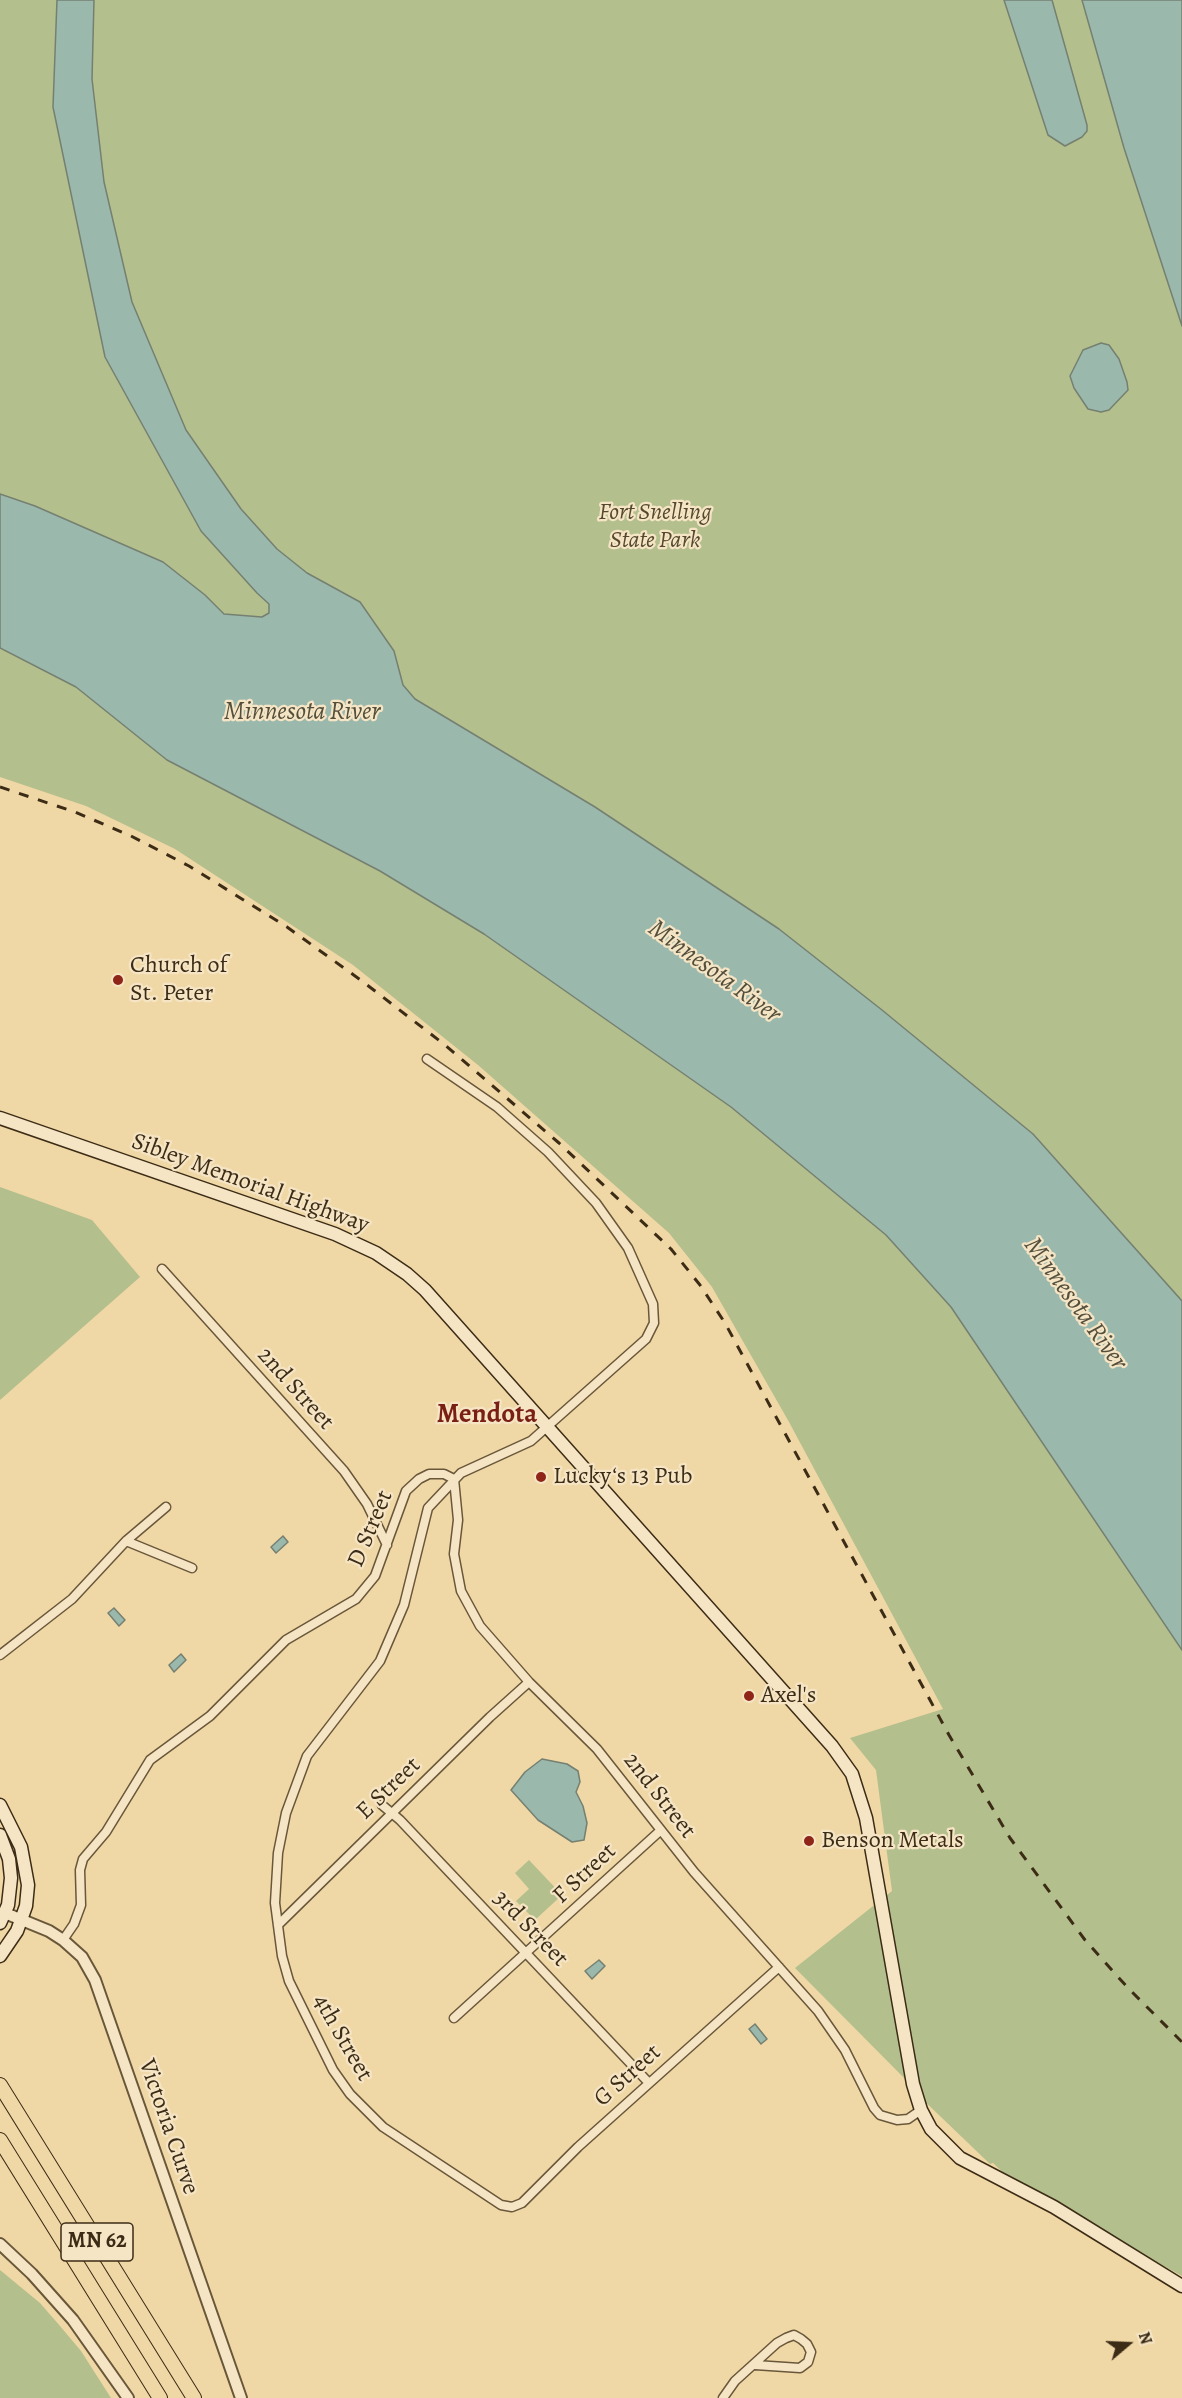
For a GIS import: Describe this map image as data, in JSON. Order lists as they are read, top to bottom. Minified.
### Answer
{"streets":{"highway":["MN 62"],"main road":["Sibley Memorial Highway"],"street":["2nd Street","D Street","E Street","F Street","3rd Street","4th Street","G Street","Victoria Curve"]},"crossings":[["Sibley Memorial Highway","2nd Street"],["2nd Street","D Street"],["2nd Street","E Street"],["2nd Street","F Street"],["2nd Street","4th Street"],["2nd Street","G Street"],["D Street","4th Street"],["D Street","Victoria Curve"],["E Street","3rd Street"],["E Street","4th Street"],["F Street","3rd Street"],["3rd Street","G Street"],["4th Street","G Street"]],"districts":["Mendota"],"water":["Minnesota River"],"parks":["Fort Snelling State Park"],"places":["Church of St. Peter","Lucky‘s 13 Pub","Axel's","Benson Metals"],"north":"right"}
